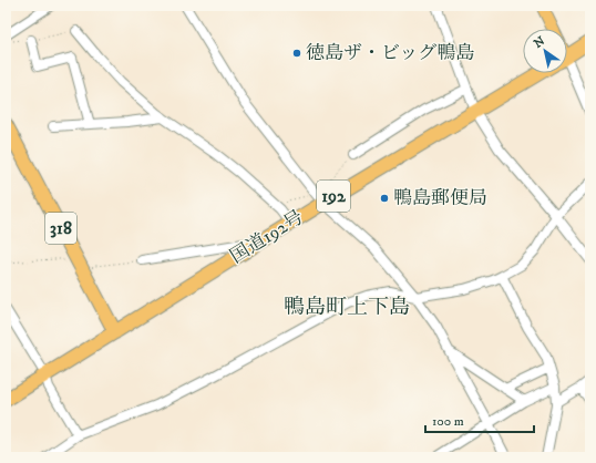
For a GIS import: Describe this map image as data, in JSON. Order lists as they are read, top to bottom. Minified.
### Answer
{"streets":{"highway":["192","318","国道192号"]},"crossings":[["318","国道192号"]],"districts":["鴨島町上下島"],"places":["徳島ザ・ビッグ鴨島","鴨島郵便局"],"scale_bar":"100 m","north":"top left"}
